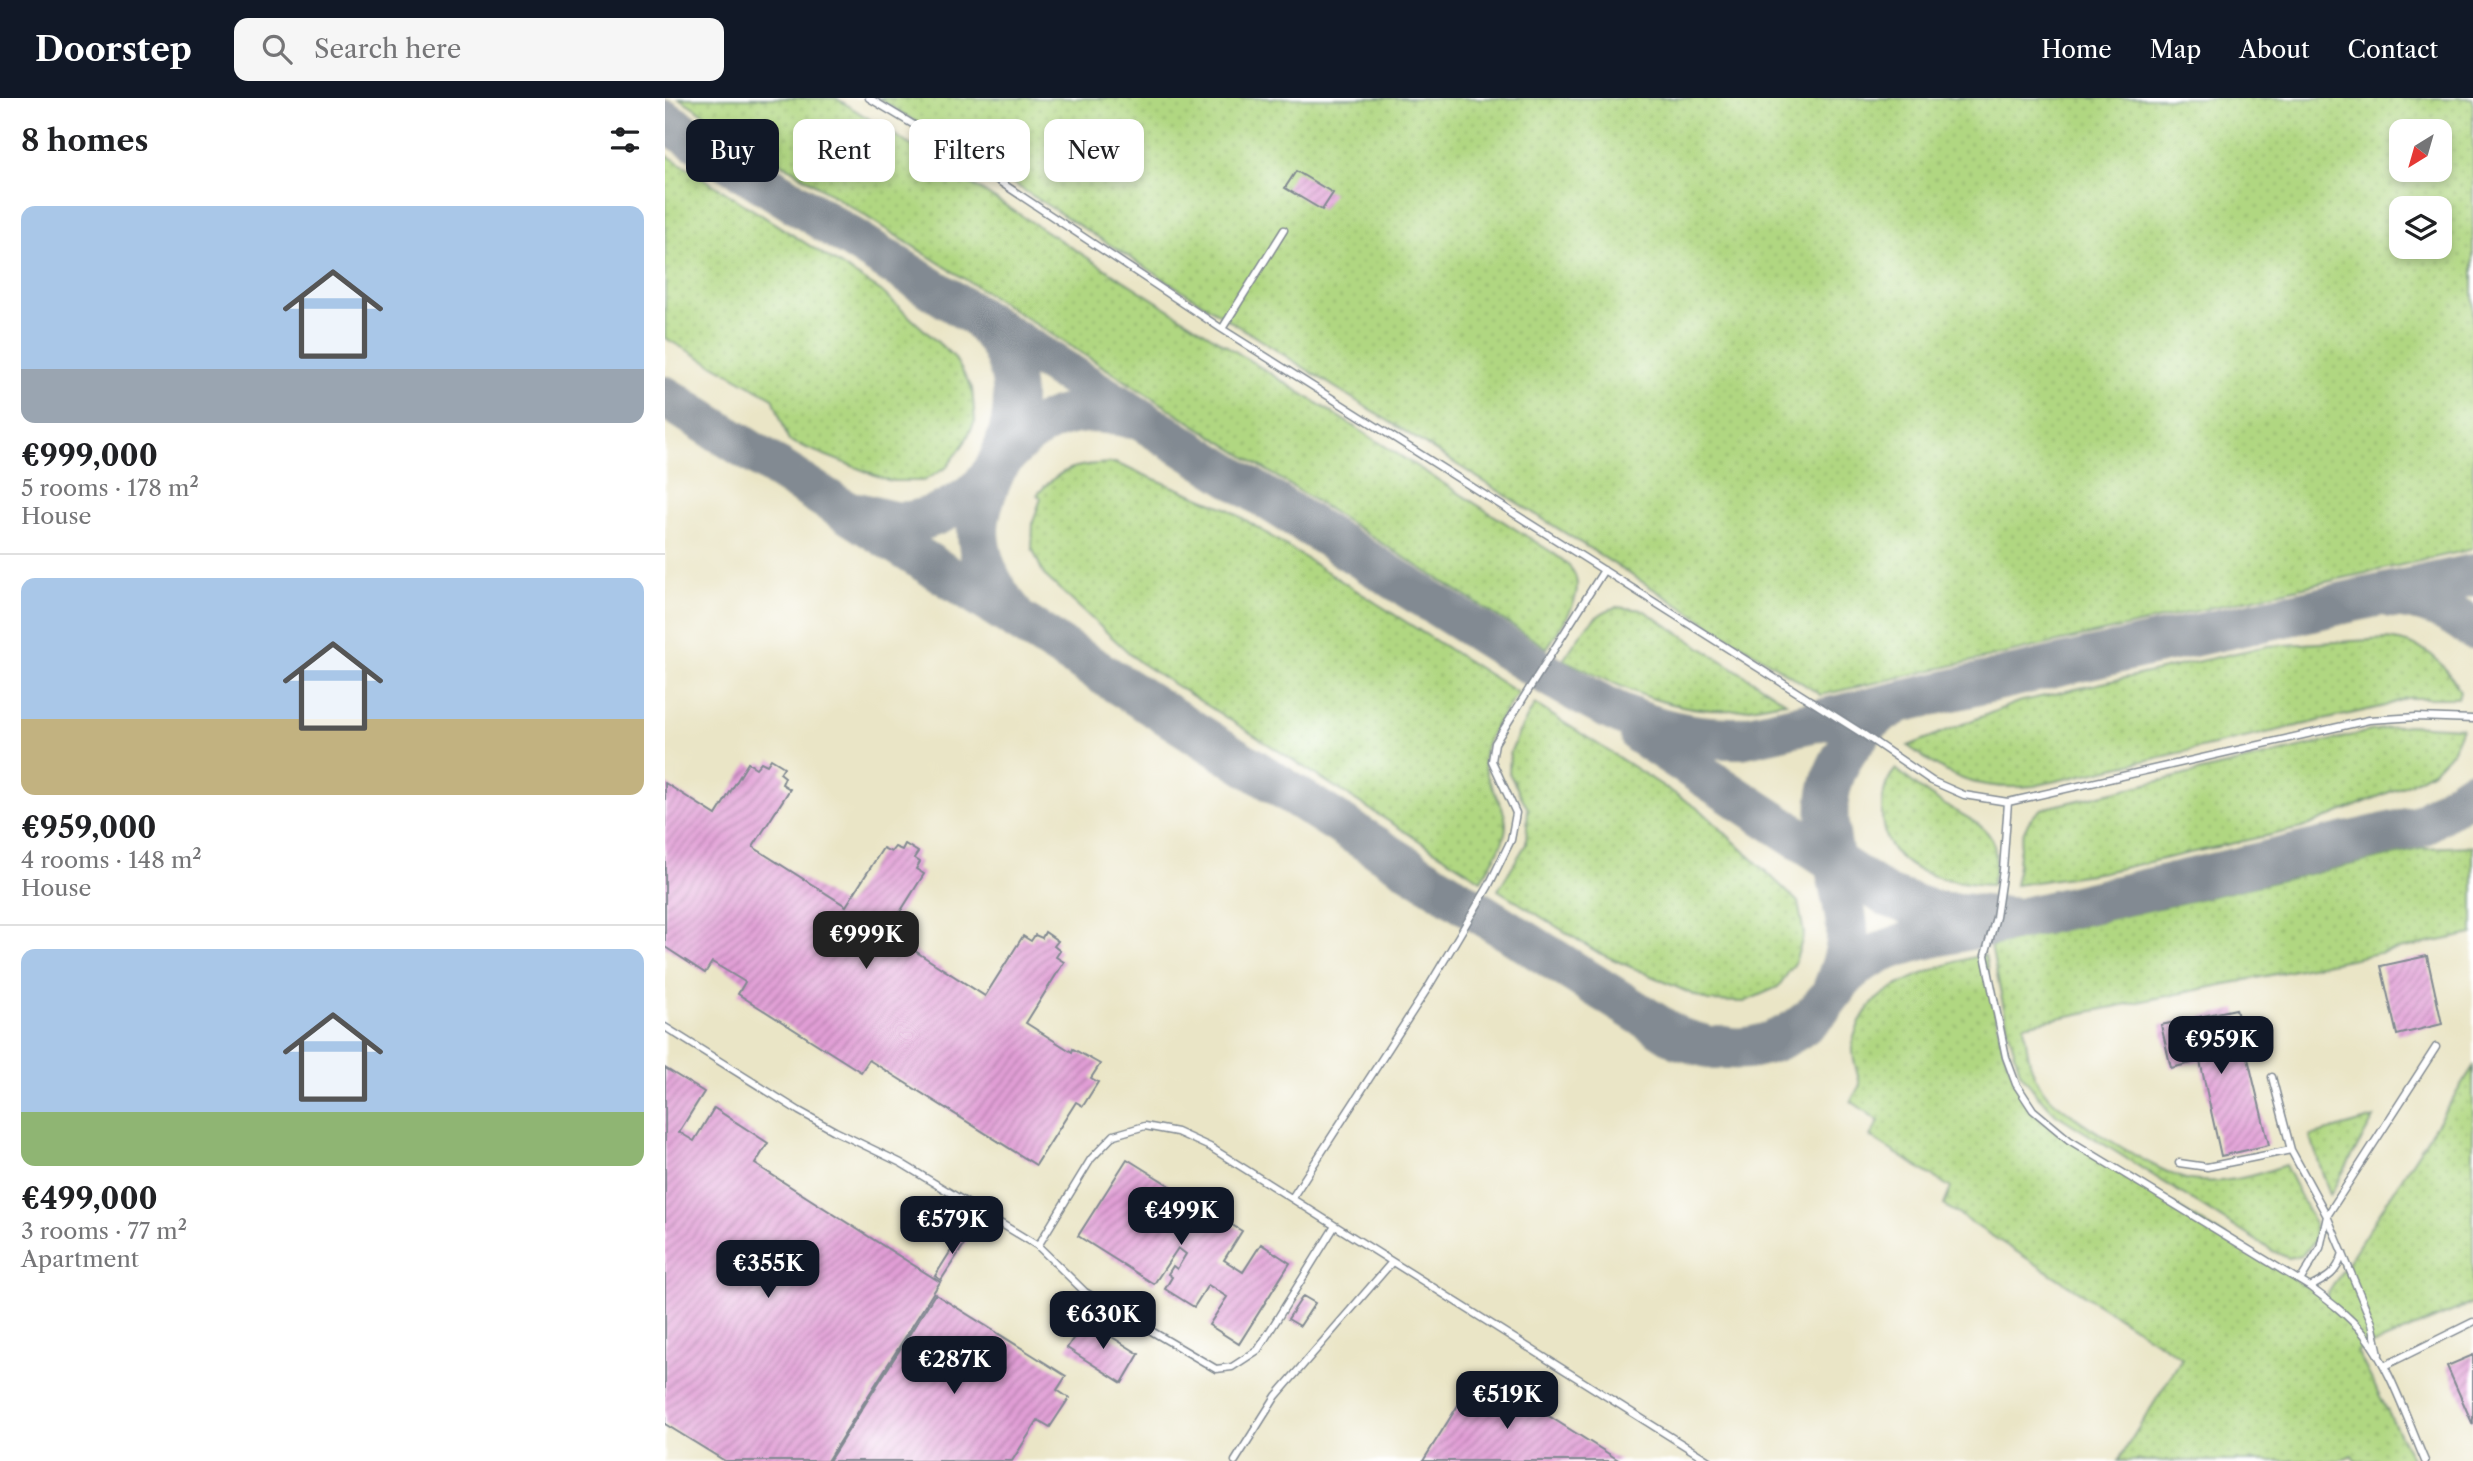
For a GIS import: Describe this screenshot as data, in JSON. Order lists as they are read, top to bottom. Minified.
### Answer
{"north":"bottom left","page":{"header":"Doorstep","search":"Search here","nav":["Home","Map","About","Contact"],"heading":"8 homes","chip":["Buy","Rent","Filters","New"],"list":[{"name":"€999,000","note":"5 rooms · 178 m² · House"},{"name":"€959,000","note":"4 rooms · 148 m² · House"},{"name":"€499,000","note":"3 rooms · 77 m² · Apartment"}],"price":["€999K","€959K","€499K","€579K","€355K","€630K","€287K","€519K"]}}
